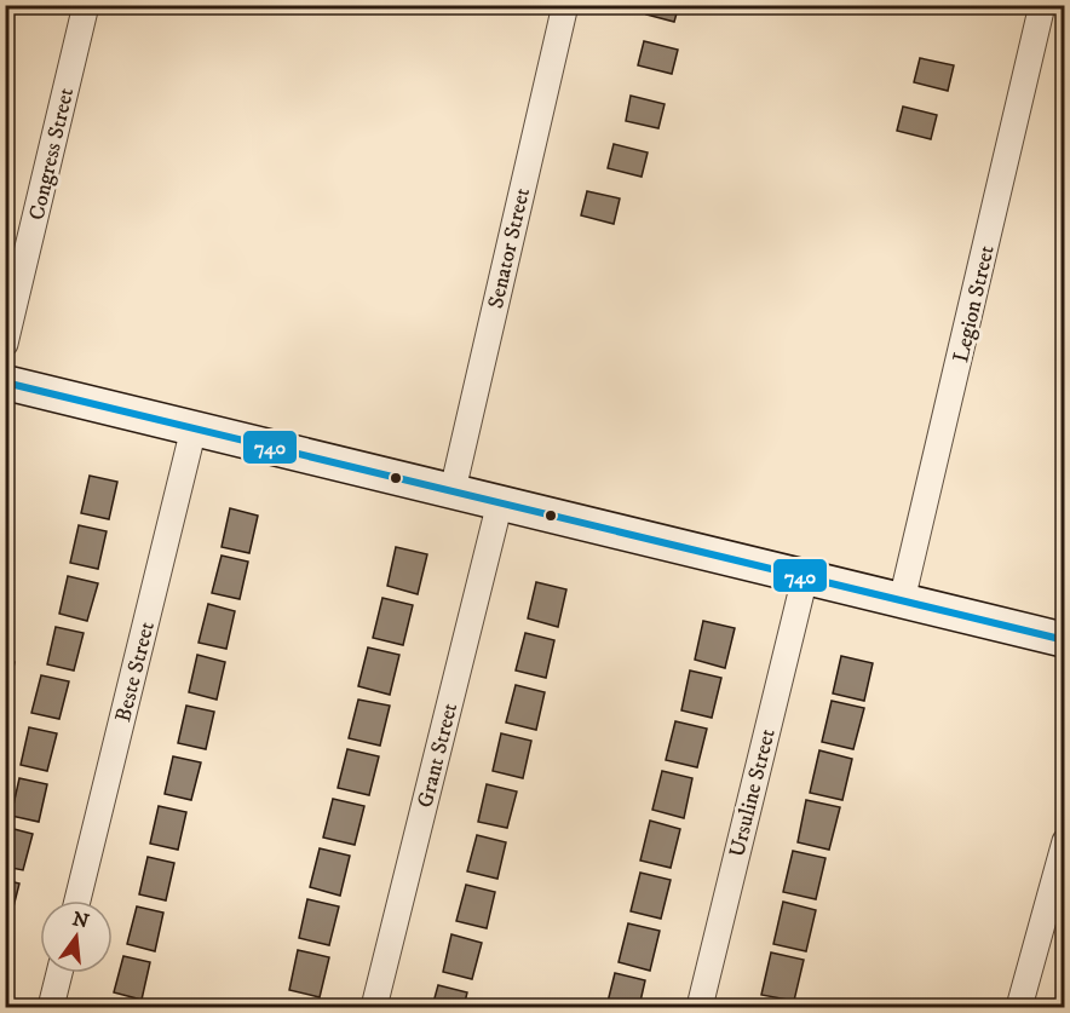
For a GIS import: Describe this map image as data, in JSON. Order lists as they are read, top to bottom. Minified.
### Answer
{"streets":{"street":["Congress Street","Senator Street","Legion Street","Beste Street","Grant Street","Ursuline Street"]},"lines":["transit line 740"],"north":"top"}
